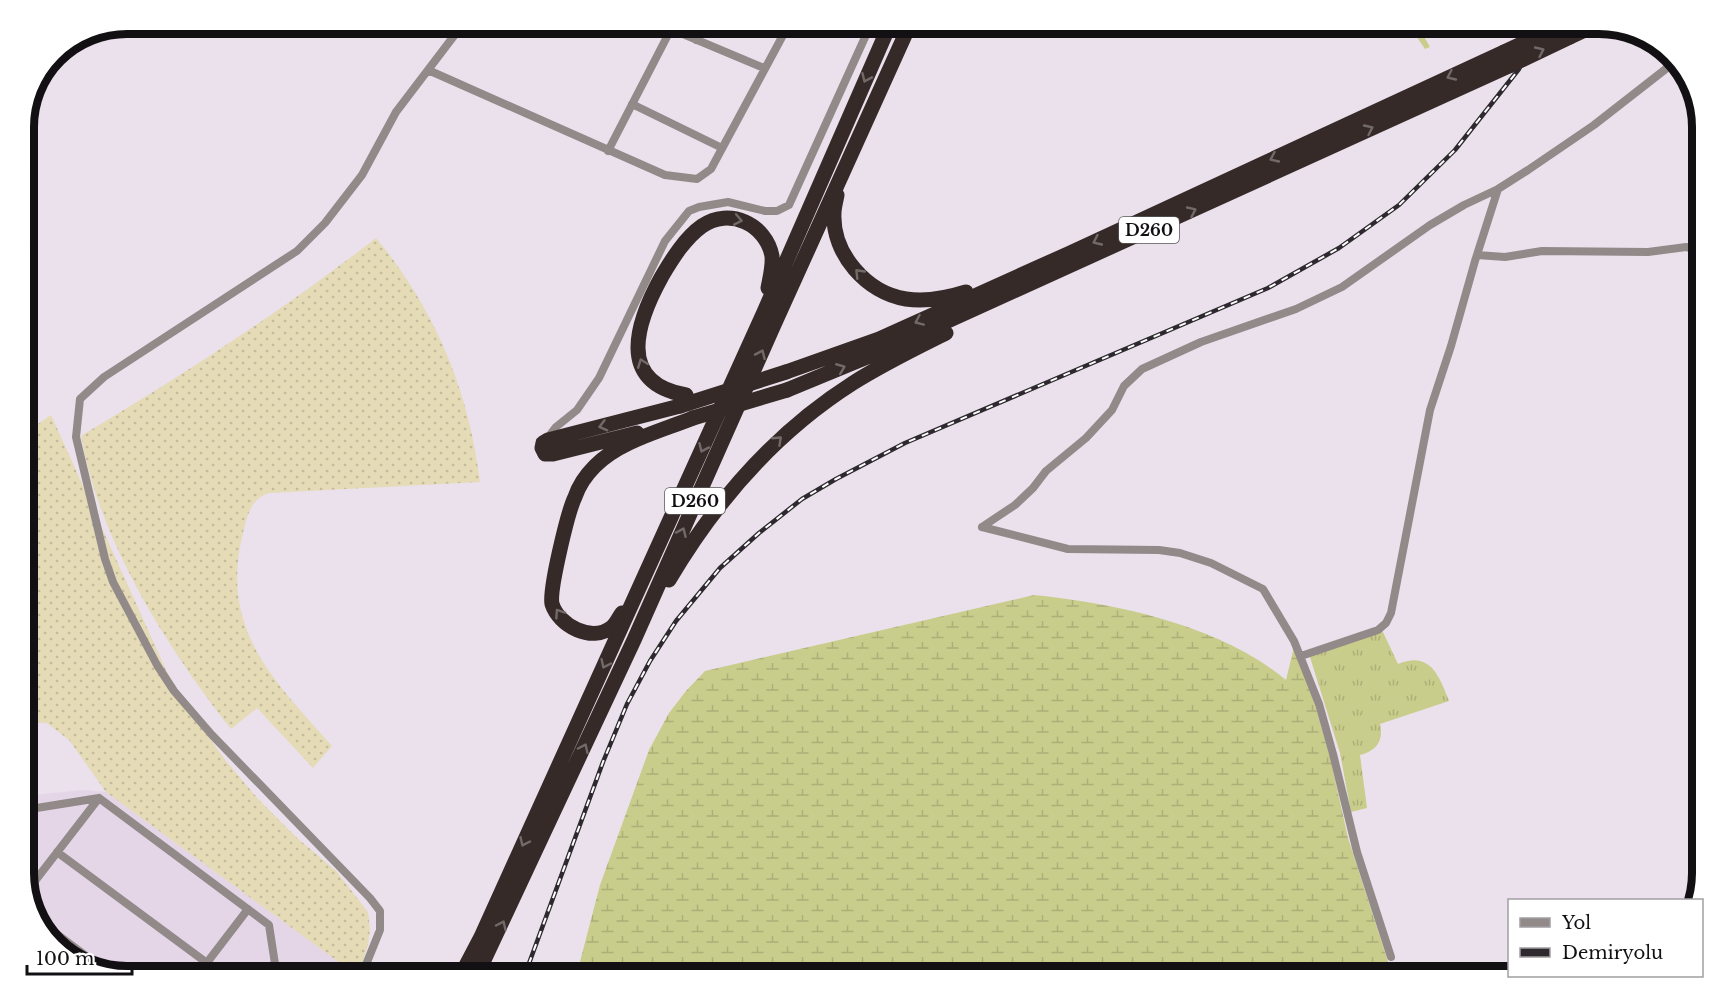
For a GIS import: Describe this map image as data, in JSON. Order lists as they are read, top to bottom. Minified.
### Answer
{"streets":{"highway":["D260"]},"legend":["Yol","Demiryolu"],"scale_bar":"100 m"}
